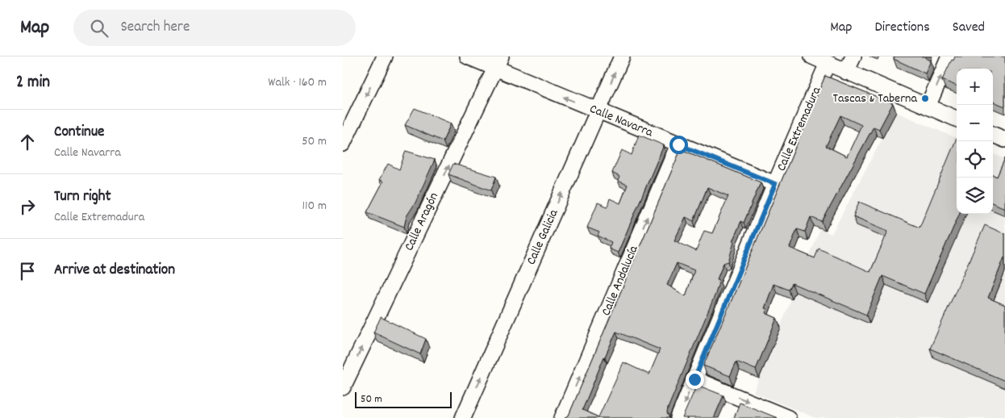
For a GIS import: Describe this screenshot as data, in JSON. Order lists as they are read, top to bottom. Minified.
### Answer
{"streets":{"street":["Calle Navarra","Calle Extremadura","Calle Aragón","Calle Galicia","Calle Andalucía"]},"crossings":[["Calle Navarra","Calle Extremadura"],["Calle Navarra","Calle Aragón"],["Calle Navarra","Calle Galicia"],["Calle Navarra","Calle Andalucía"]],"one_way":["Calle Aragón","Calle Galicia","Calle Andalucía"],"places":["Tascas & Taberna"],"scale_bar":"50 m","page":{"header":"Map","search":"Search here","nav":["Map","Directions","Saved"],"heading":["2 min","Walk · 160 m"],"map_buttons":["+","−"],"list":[["Continue","Calle Navarra","50 m"],["Turn right","Calle Extremadura","110 m"],"Arrive at destination"],"scale":"50 m"}}
